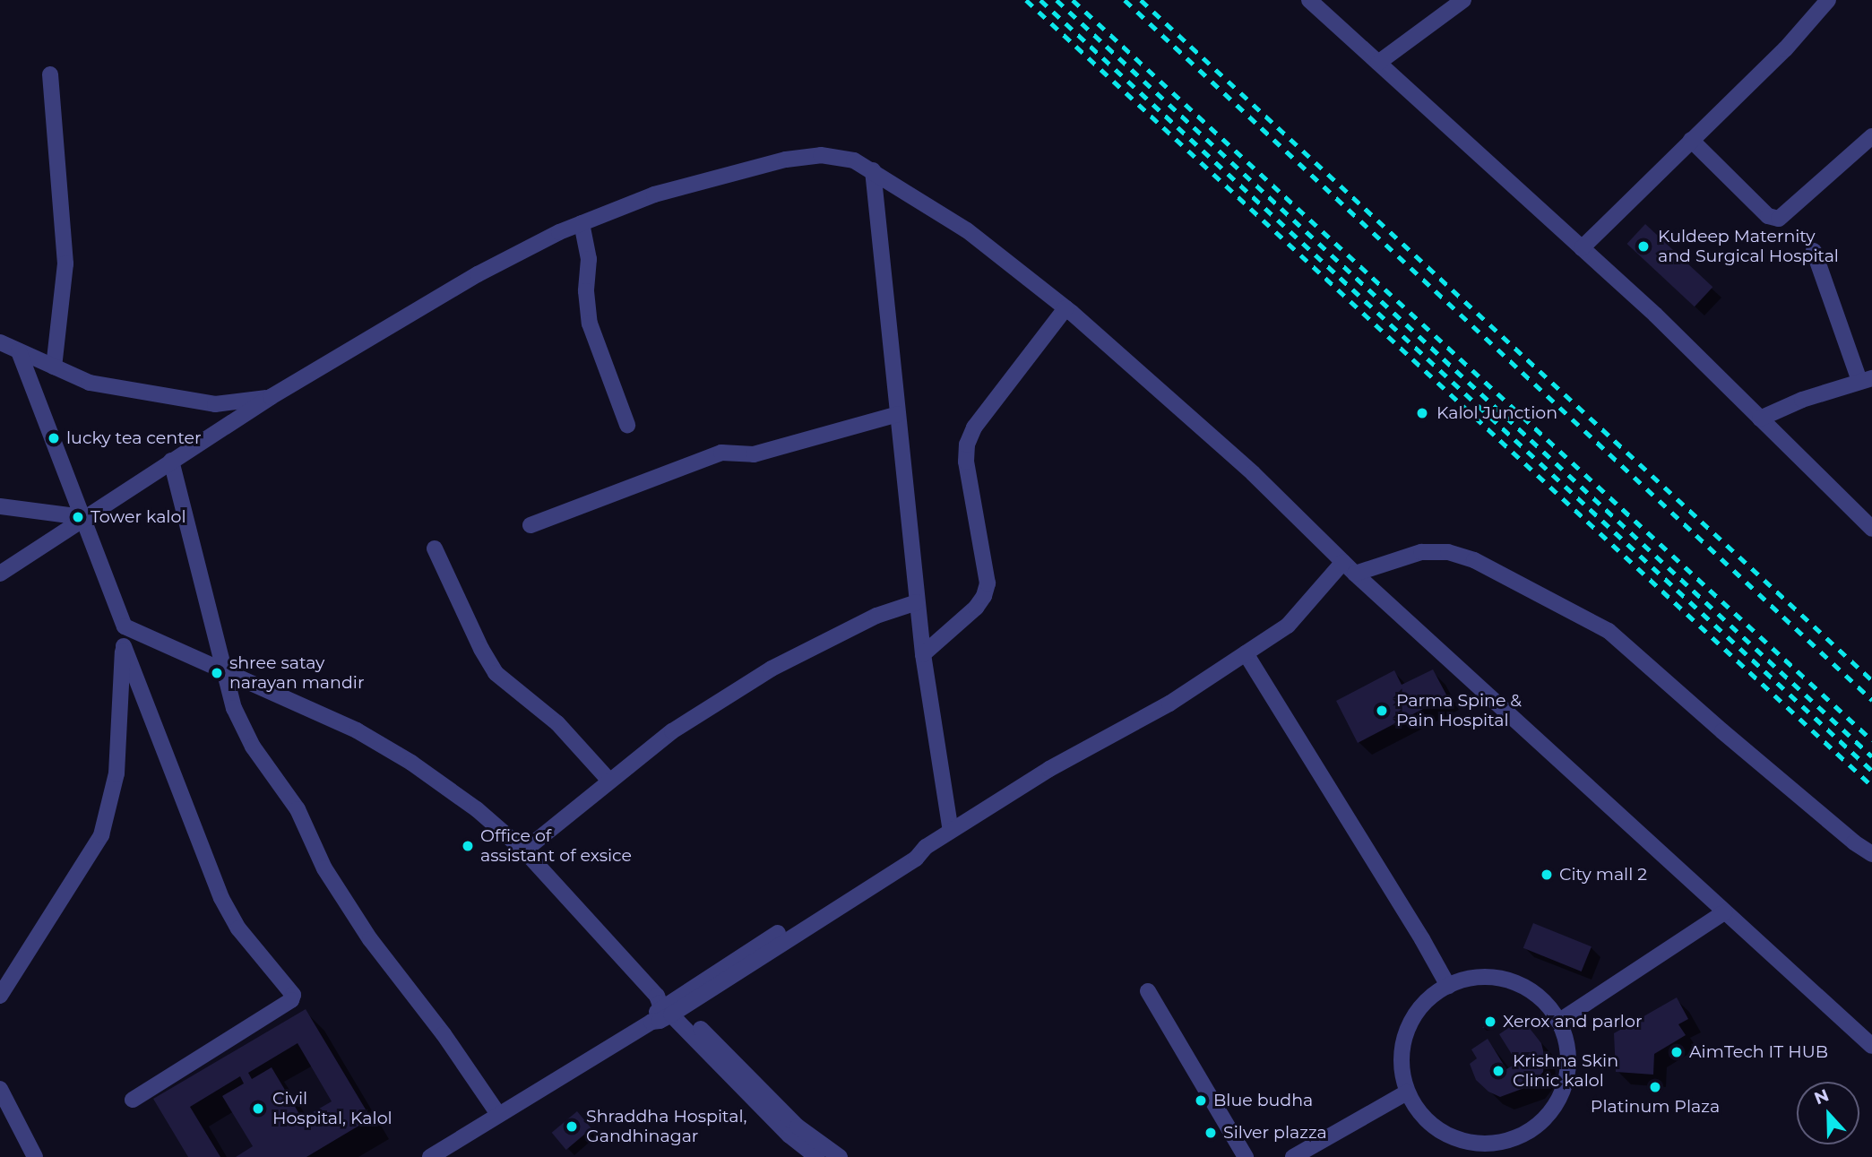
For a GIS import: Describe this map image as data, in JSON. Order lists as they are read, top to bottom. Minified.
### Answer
{"places":["Kuldeep Maternity and Surgical Hospital","Kalol Junction","lucky tea center","Tower kalol","shree satay narayan mandir","Parma Spine & Pain Hospital","Office of assistant of exsice","City mall 2","Xerox and parlor","AimTech IT HUB","Krishna Skin Clinic kalol","Platinum Plaza","Blue budha","Civil Hospital, Kalol","Shraddha Hospital, Gandhinagar","Silver plazza"],"north":"top"}
